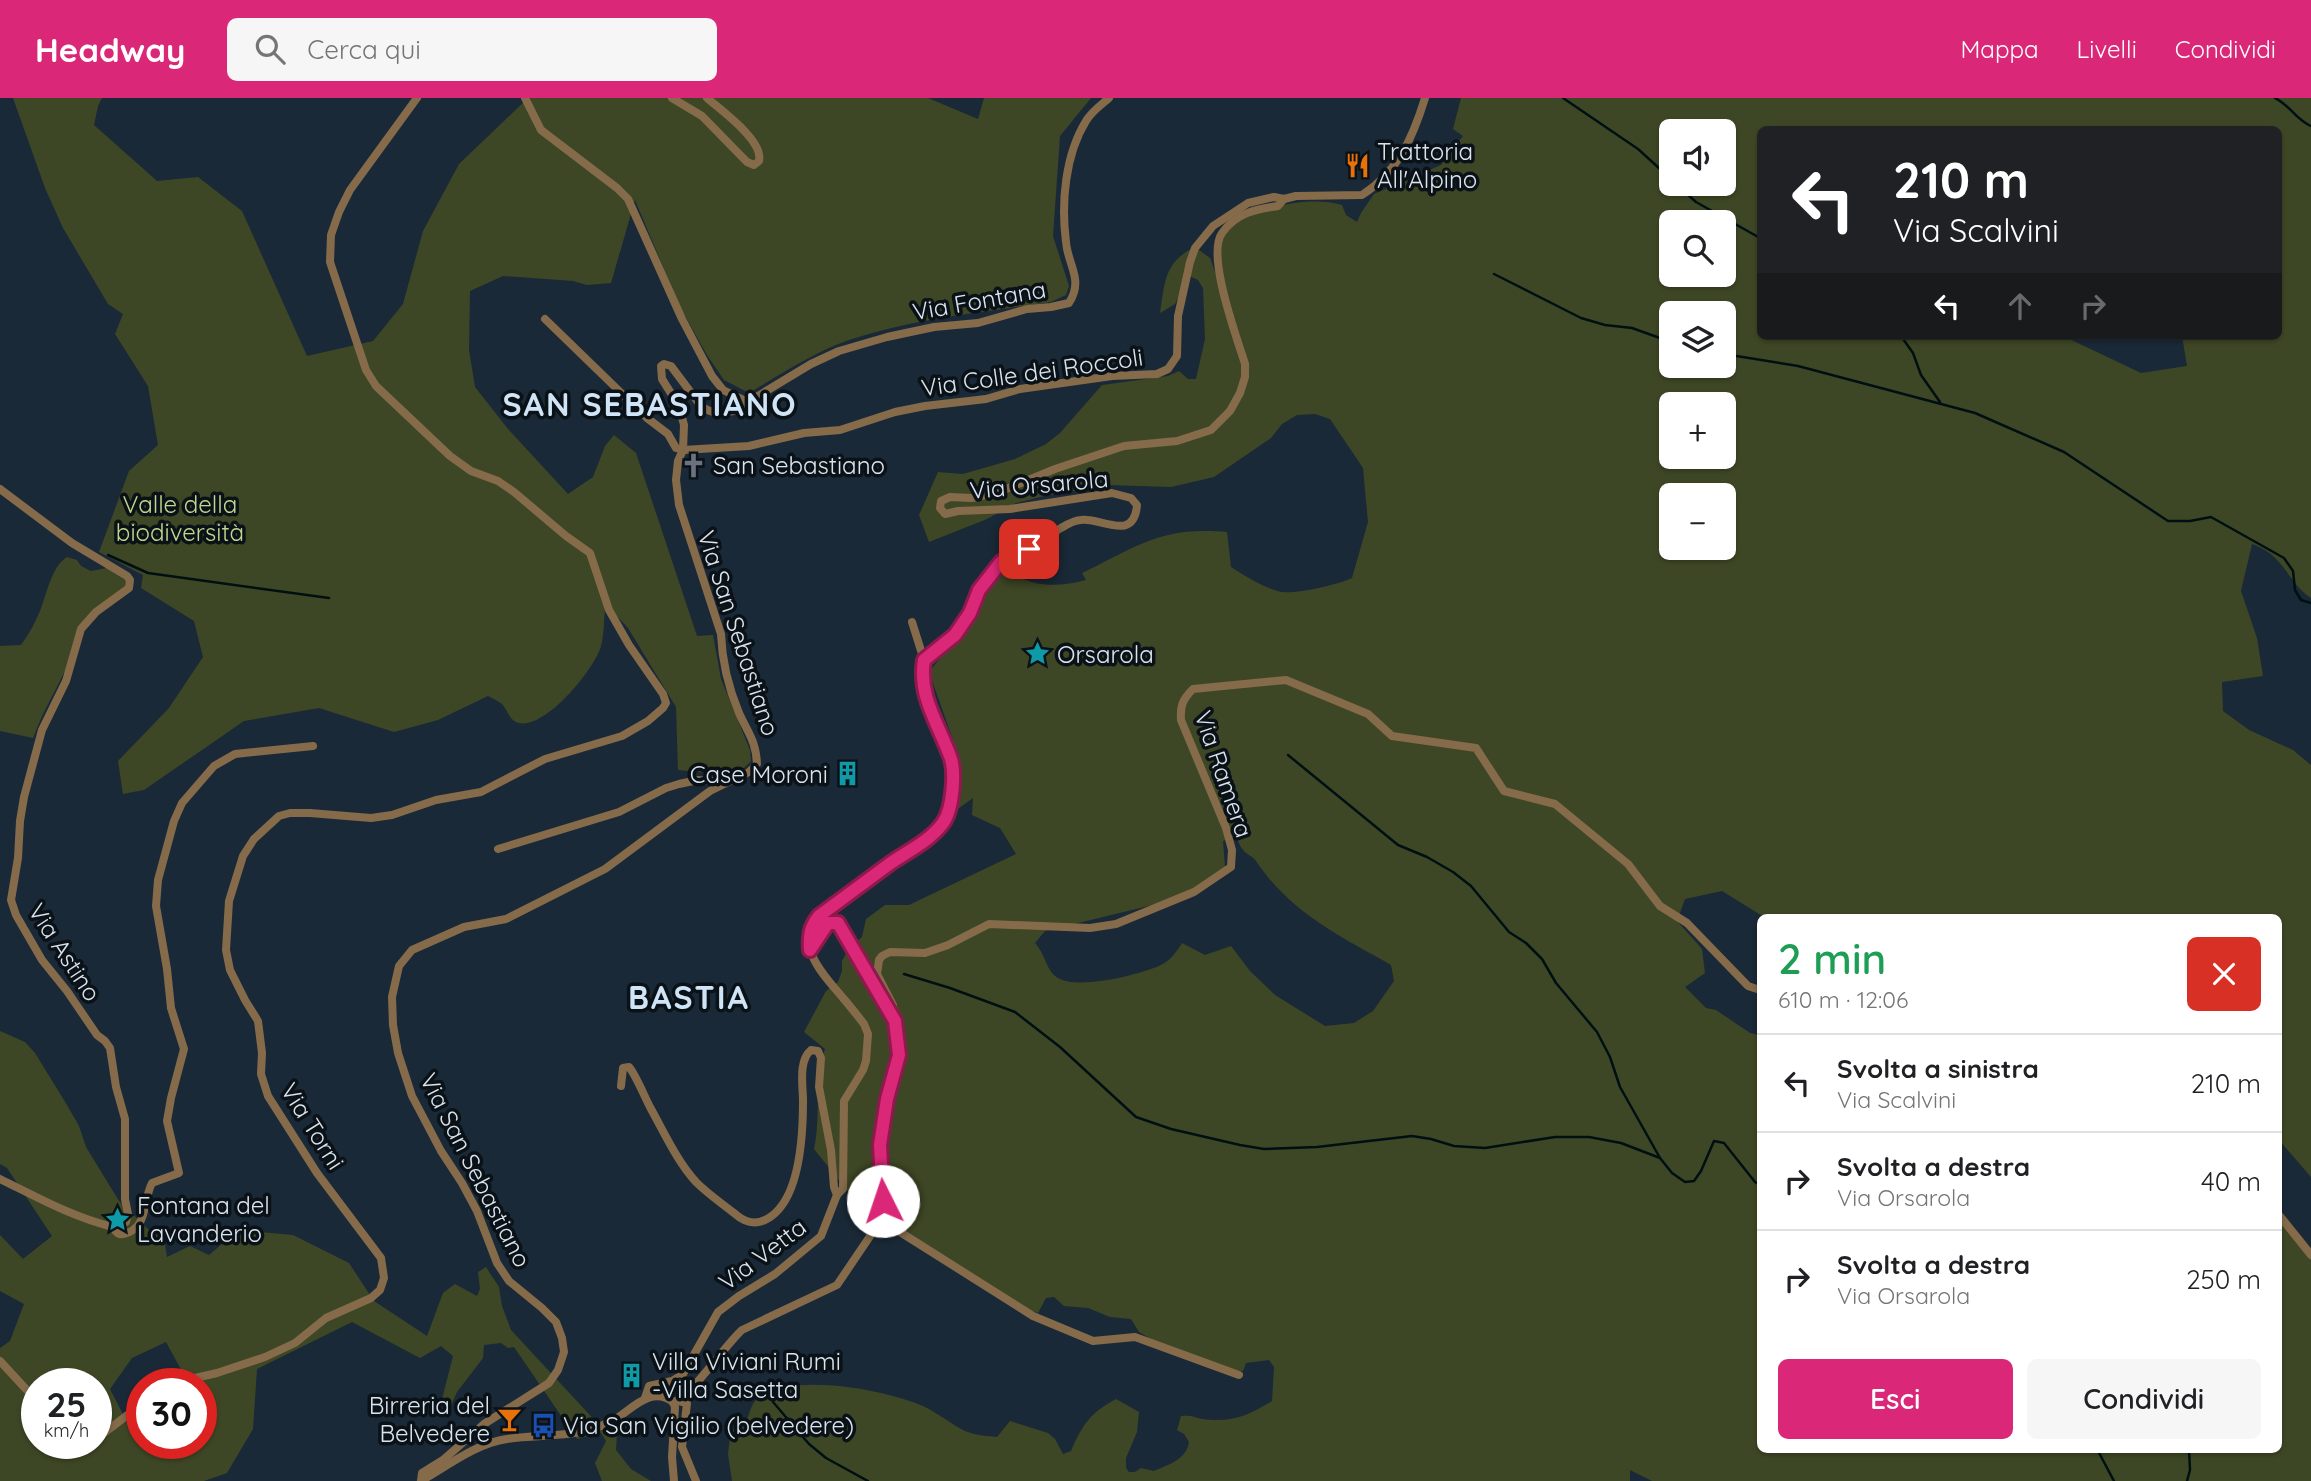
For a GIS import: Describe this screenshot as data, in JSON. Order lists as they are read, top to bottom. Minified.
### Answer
{"streets":{"street":["Via Fontana","Via Colle dei Roccoli","Via Orsarola","Via San Sebastiano","Via Ramera","Via Astino","Via Torni","Via Vetta"]},"crossings":[["Via Fontana","Via San Sebastiano"],["Via Colle dei Roccoli","Via Orsarola"],["Via Colle dei Roccoli","Via San Sebastiano"]],"districts":["SAN SEBASTIANO","BASTIA"],"parks":["Valle della biodiversità"],"places":{"restaurant":["Trattoria All'Alpino"],"church":["San Sebastiano"],"place":["Orsarola","Fontana del Lavanderio"],"building":["Case Moroni","Villa Viviani Rumi -Villa Sasetta"],"bar":["Birreria del Belvedere"],"bus stop":["Via San Vigilio (belvedere)"]},"page":{"header":"Headway","search":"Cerca qui","nav":["Mappa","Livelli","Condividi"],"map_buttons":["+","−"],"turn":["210 m","Via Scalvini"],"heading":["2 min","610 m · 12:06"],"list":[{"name":"Svolta a sinistra","note":"Via Scalvini","value":"210 m"},{"name":"Svolta a destra","note":"Via Orsarola","value":"40 m"},{"name":"Svolta a destra","note":"Via Orsarola","value":"250 m"}],"buttons":["Esci","Condividi"],"speed":"25 km/h","limit":"30"}}
